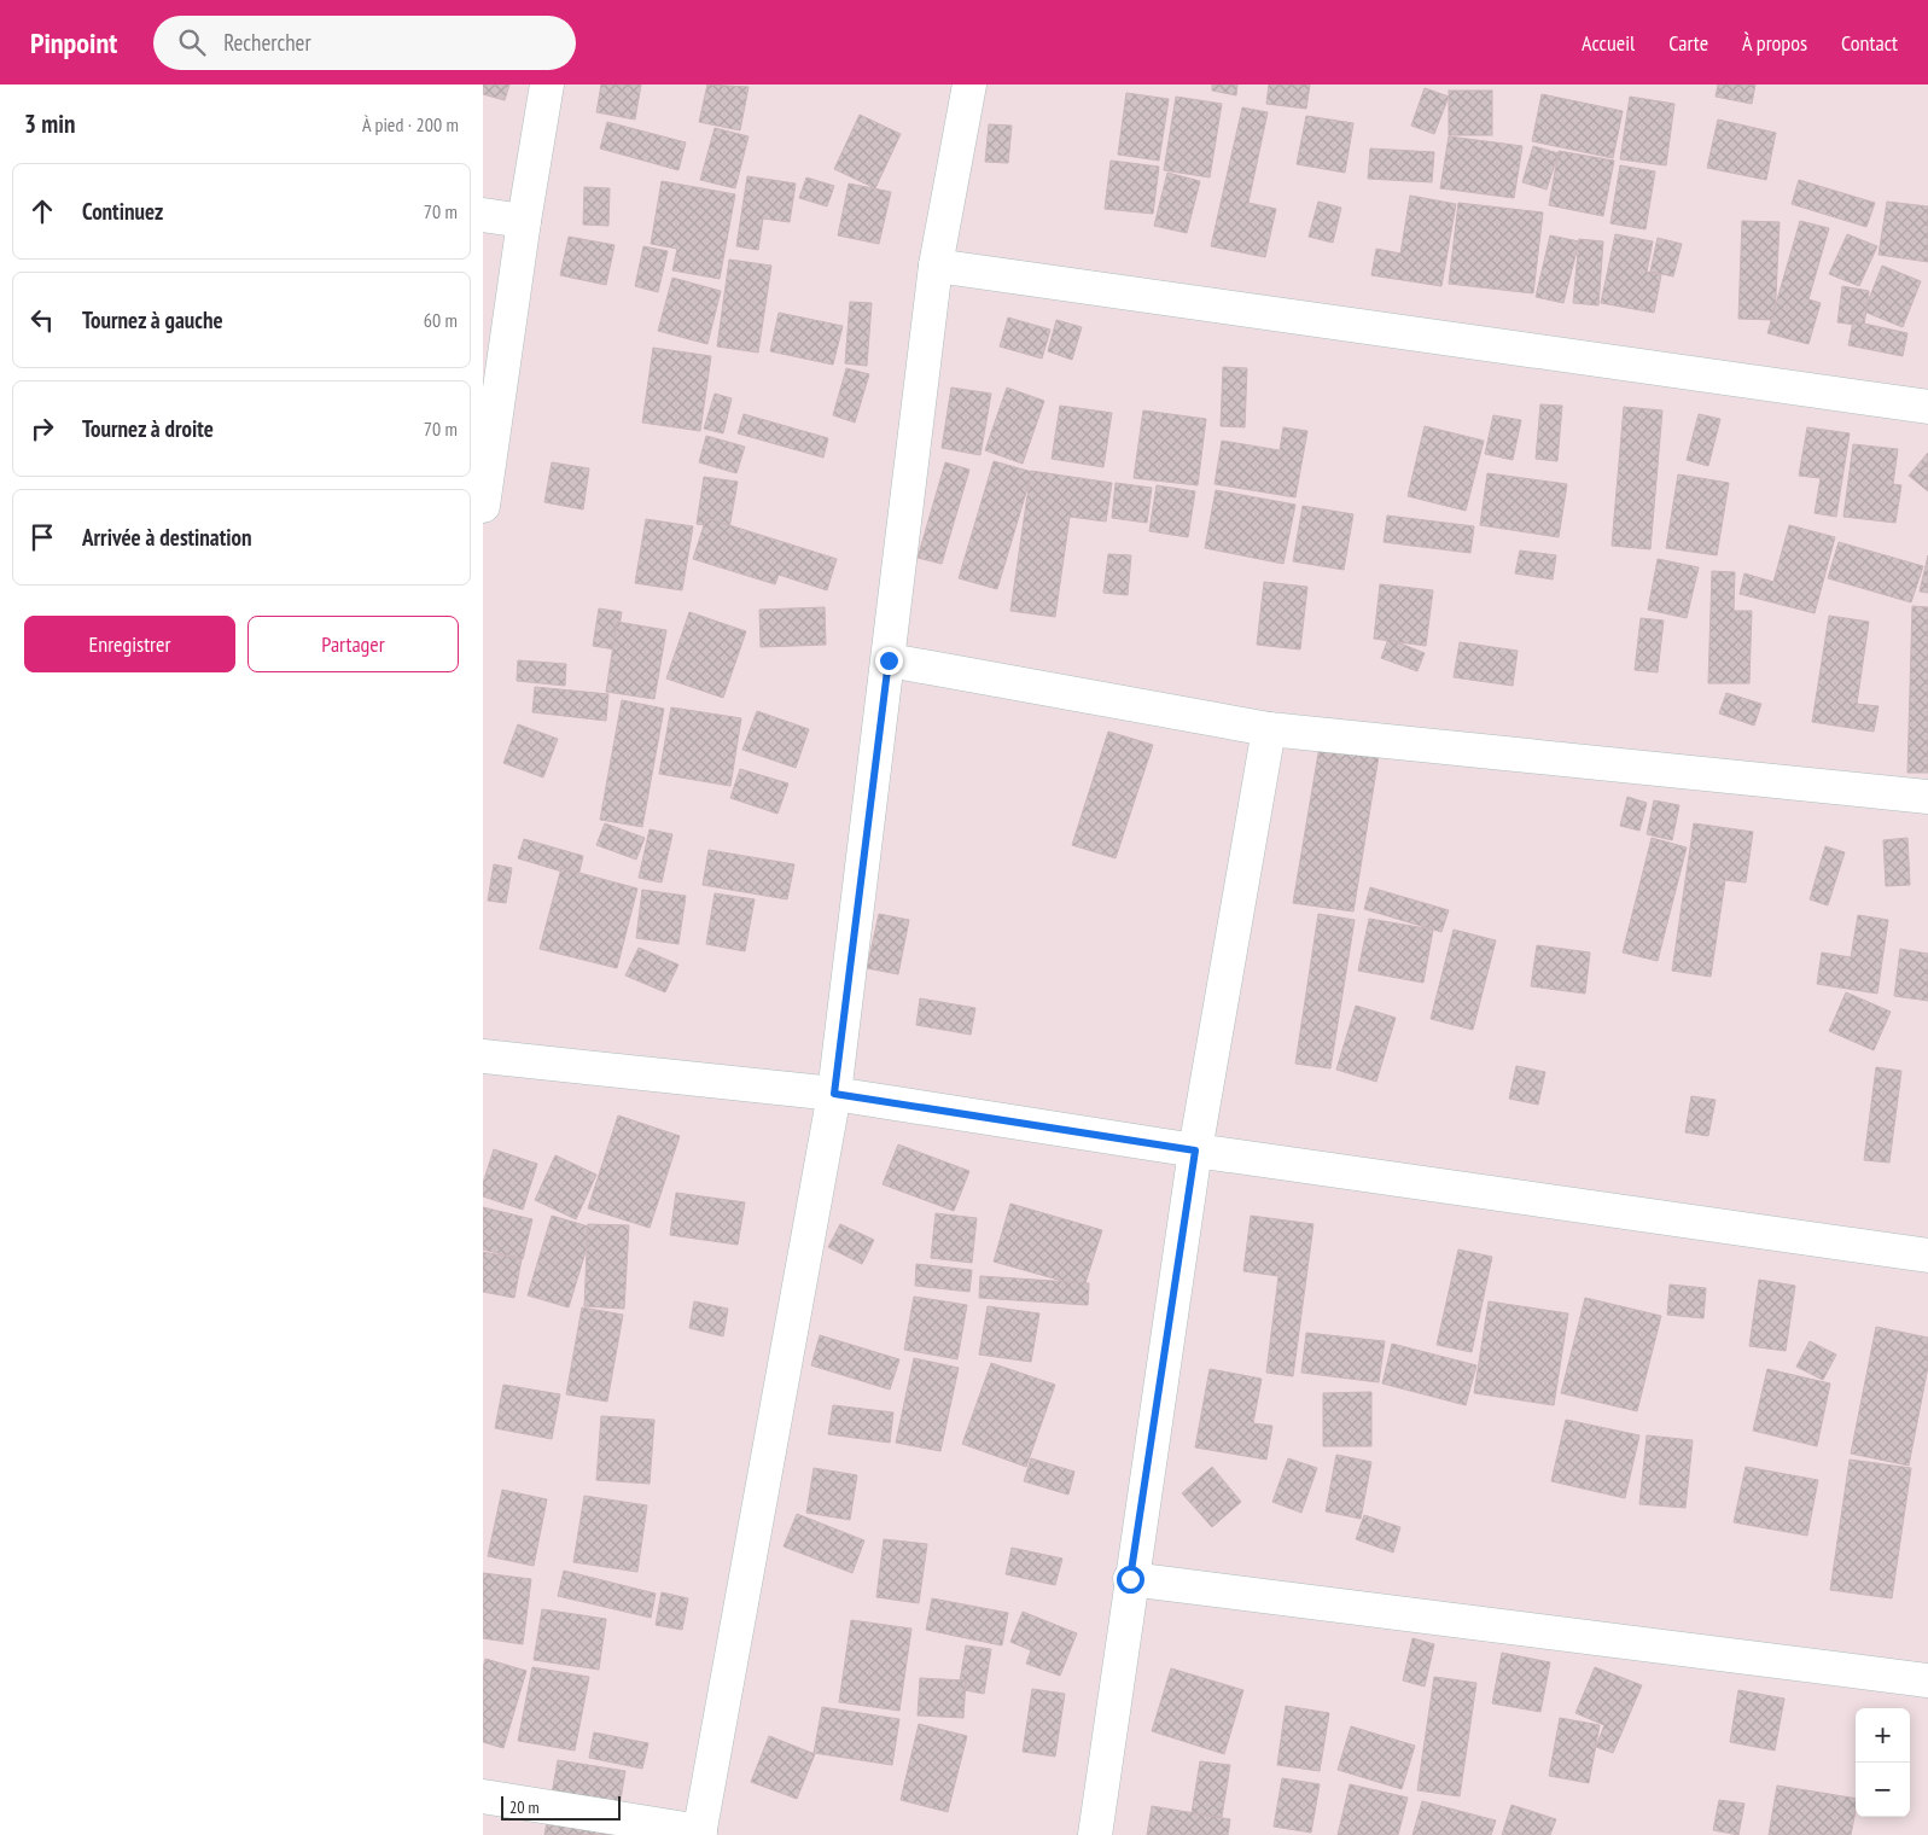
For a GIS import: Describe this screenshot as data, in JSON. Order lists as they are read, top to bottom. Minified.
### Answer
{"scale_bar":"20 m","page":{"header":"Pinpoint","search":"Rechercher","nav":["Accueil","Carte","À propos","Contact"],"heading":["3 min","À pied · 200 m"],"list":[["Continuez","70 m"],["Tournez à gauche","60 m"],["Tournez à droite","70 m"],"Arrivée à destination"],"buttons":["Enregistrer","Partager"],"map_buttons":["+","−"],"scale":"20 m"}}
